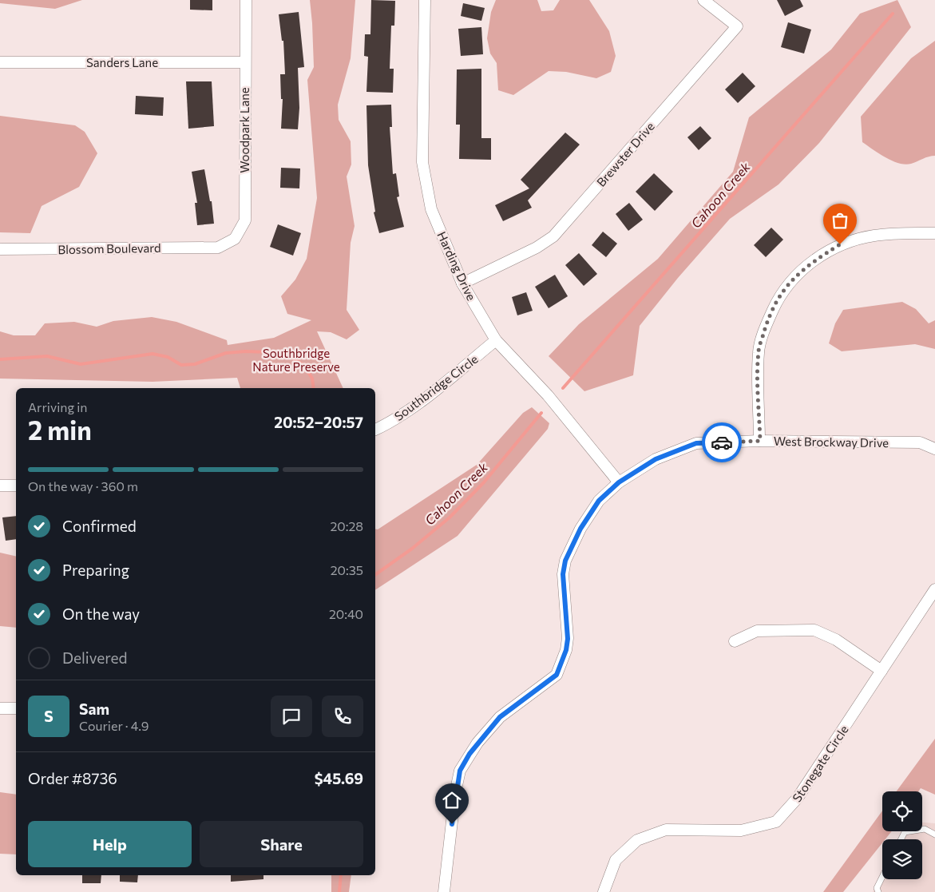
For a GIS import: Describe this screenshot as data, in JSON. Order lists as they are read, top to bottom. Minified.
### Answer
{"streets":{"street":["Sanders Lane","Woodpark Lane","Brewster Drive","Blossom Boulevard","Harding Drive","Southbridge Circle","West Brockway Drive","Stonegate Circle"]},"crossings":[["Sanders Lane","Woodpark Lane"],["Woodpark Lane","Blossom Boulevard"],["Brewster Drive","Harding Drive"],["Harding Drive","Southbridge Circle"],["Harding Drive","West Brockway Drive"]],"water":["Cahoon Creek"],"parks":["Southbridge Nature Preserve"],"page":{"heading":["2 min","Arriving in","20:52–20:57"],"panel":["Sam","Courier · 4.9","Order #8736","$45.69"],"bar":"On the way · 360 m","list":[["Confirmed","20:28"],["Preparing","20:35"],["On the way","20:40"],"Delivered"],"round":"S","buttons":["Help","Share"]}}
